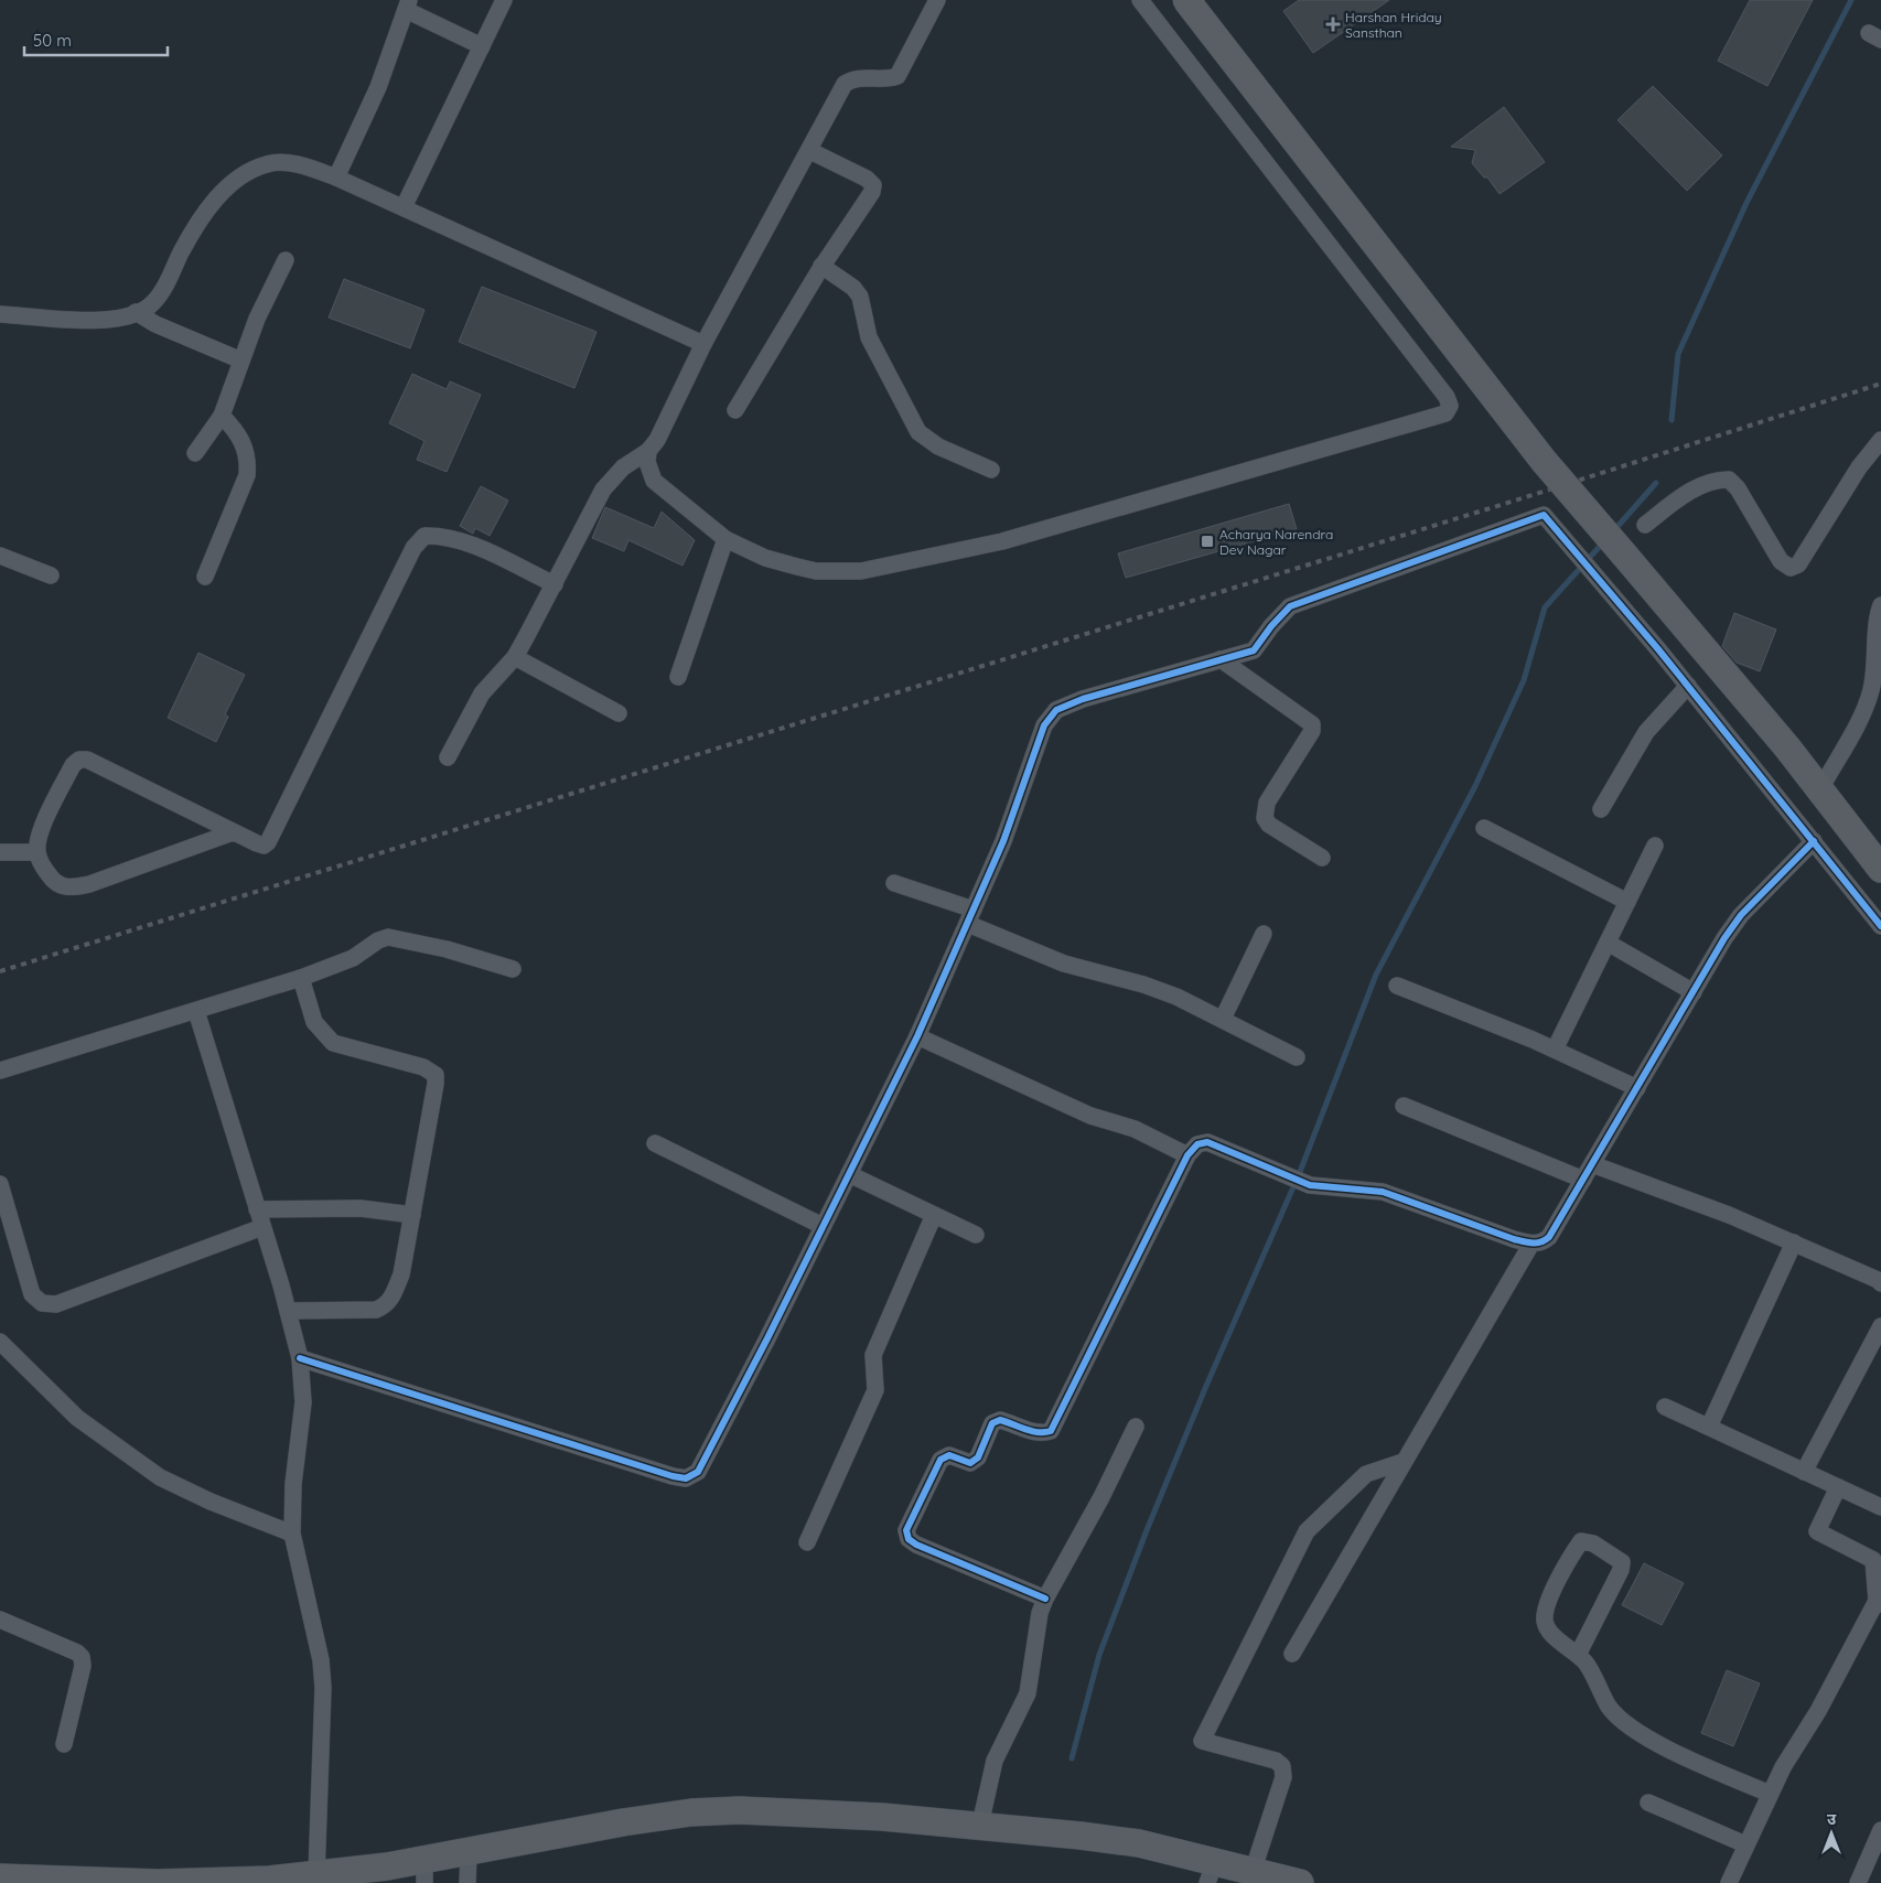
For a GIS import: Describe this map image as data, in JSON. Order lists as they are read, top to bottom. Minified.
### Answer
{"places":{"health":["Harshan Hriday Sansthan"],"transit":["Acharya Narendra Dev Nagar"]},"scale_bar":"50 m","north":"top"}
